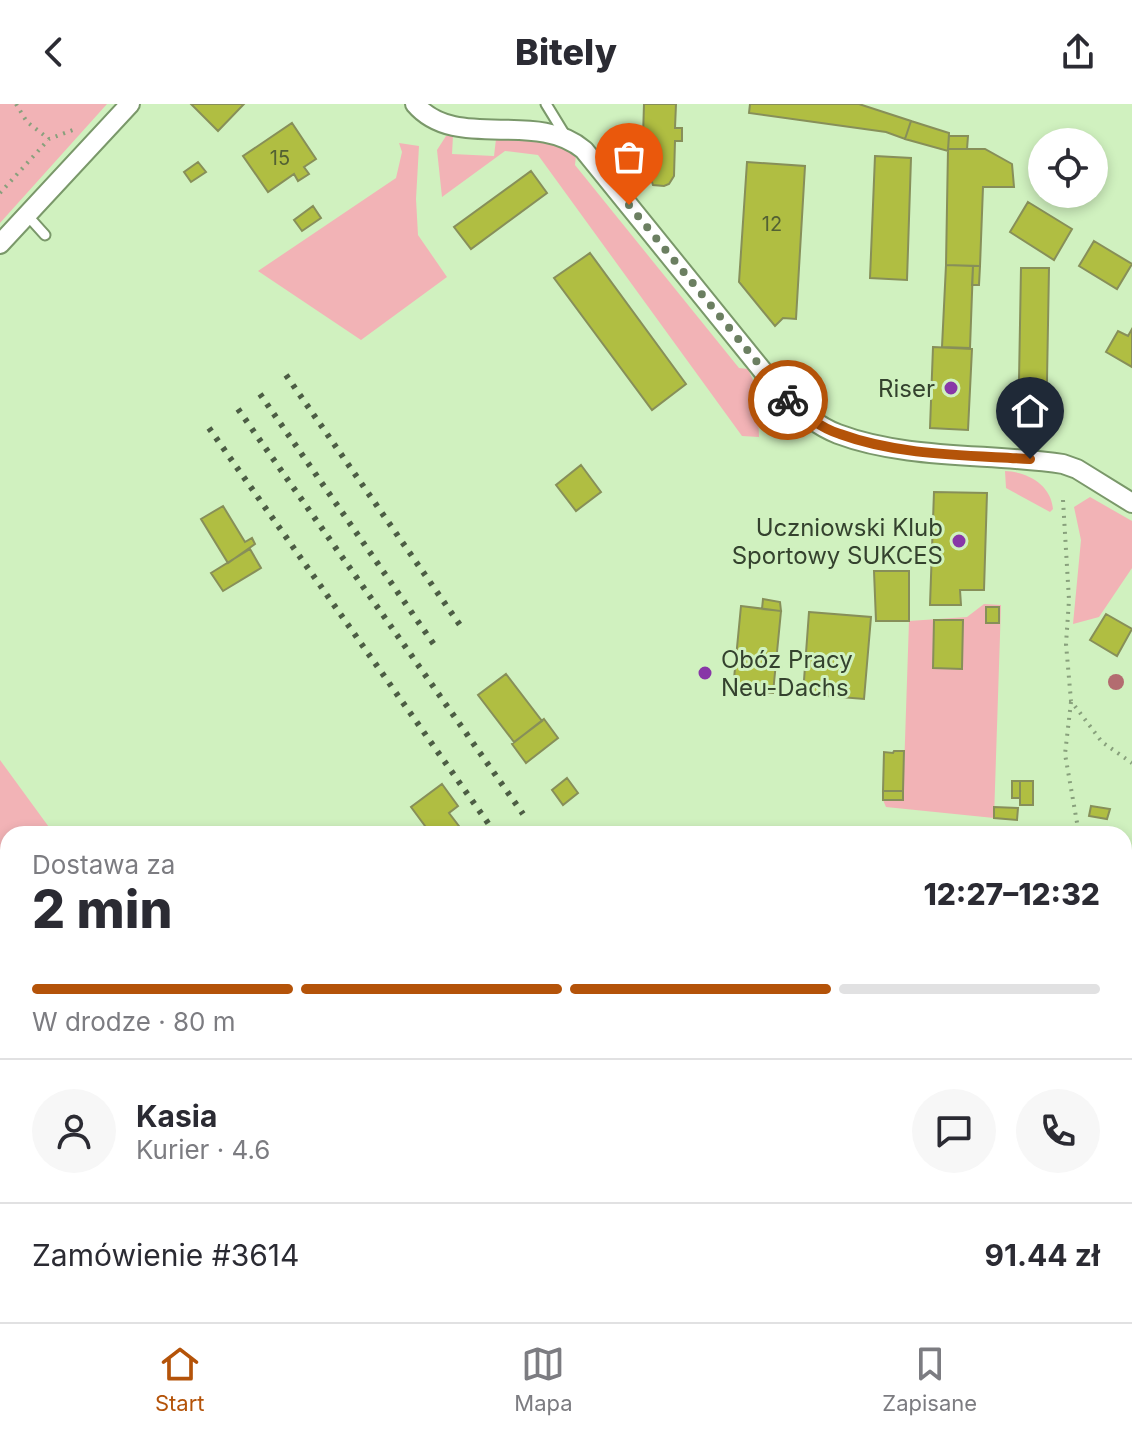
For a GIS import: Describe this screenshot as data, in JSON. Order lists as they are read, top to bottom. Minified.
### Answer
{"places":["Riser","Uczniowski Klub Sportowy SUKCES","Obóz Pracy Neu-Dachs"],"house_numbers":["15","12"],"page":{"header":"Bitely","heading":["2 min","Dostawa za","12:27–12:32"],"panel":["Kasia","Kurier · 4.6","Zamówienie #3614","91.44 zł"],"bar":"W drodze · 80 m","tabs":["Start","Mapa","Zapisane"]}}
